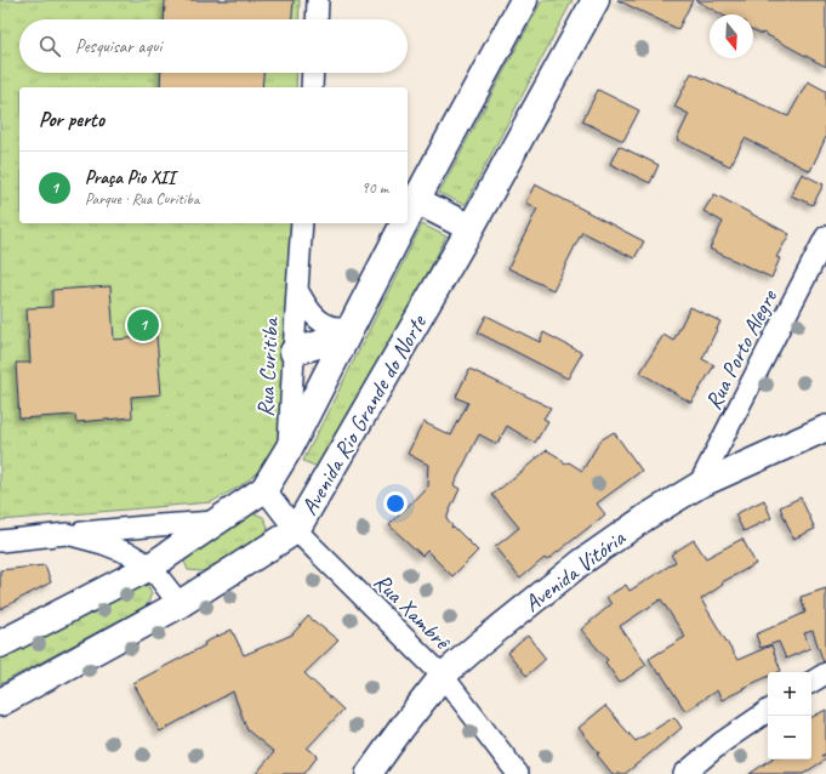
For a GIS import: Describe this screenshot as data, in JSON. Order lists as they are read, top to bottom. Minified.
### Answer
{"streets":{"main road":["Avenida Rio Grande do Norte"],"street":["Rua Porto Alegre","Rua Curitiba","Avenida Vitória","Rua Xambrê"]},"crossings":[["Rua Porto Alegre","Avenida Vitória"],["Rua Curitiba","Avenida Rio Grande do Norte"],["Avenida Rio Grande do Norte","Rua Xambrê"],["Avenida Vitória","Rua Xambrê"]],"north":"bottom","page":{"search":"Pesquisar aqui","heading":"Por perto","list":[{"mark":"1","name":"Praça Pio XII","note":"Parque · Rua Curitiba","value":"90 m"}],"pins":"1","map_buttons":["+","−"]}}
